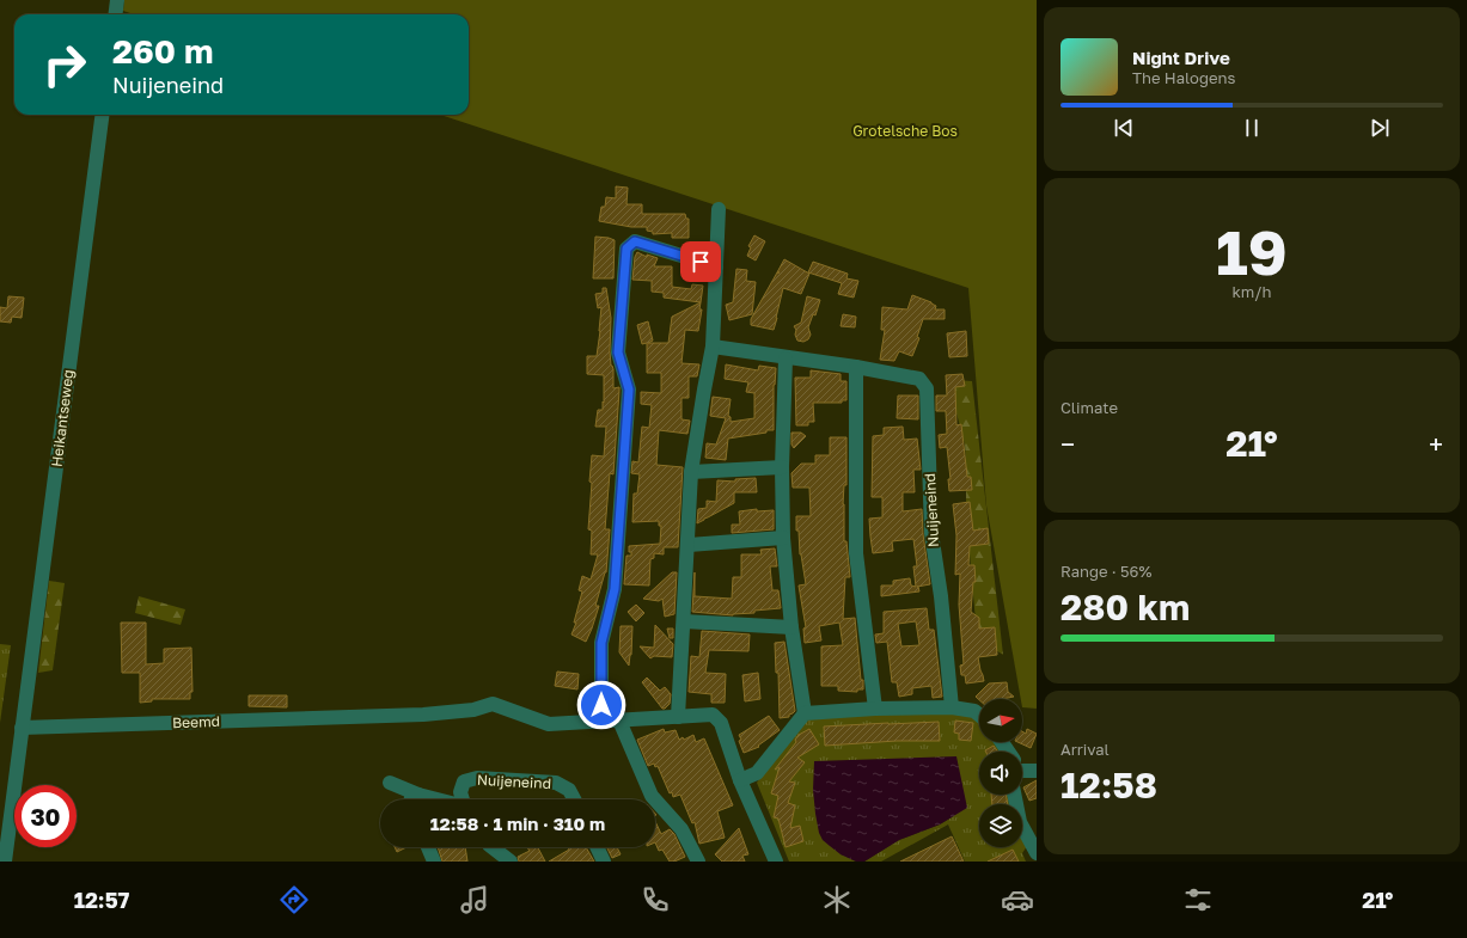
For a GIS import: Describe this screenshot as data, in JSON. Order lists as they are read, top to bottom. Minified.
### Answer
{"streets":{"street":["Heikantseweg","Nuijeneind","Beemd"]},"crossings":[["Heikantseweg","Beemd"]],"parks":["Grotelsche Bos"],"north":"right","page":{"turn":["260 m","Nuijeneind"],"song":["Night Drive","The Halogens"],"tile":[["19","km/h"],"Climate",["Range · 56%","280 km"],["Arrival","12:58"]],"heat":["−","21°","+"],"limit":"30","trip":"12:58 · 1 min · 310 m","tabs":["12:57","21°"]}}
